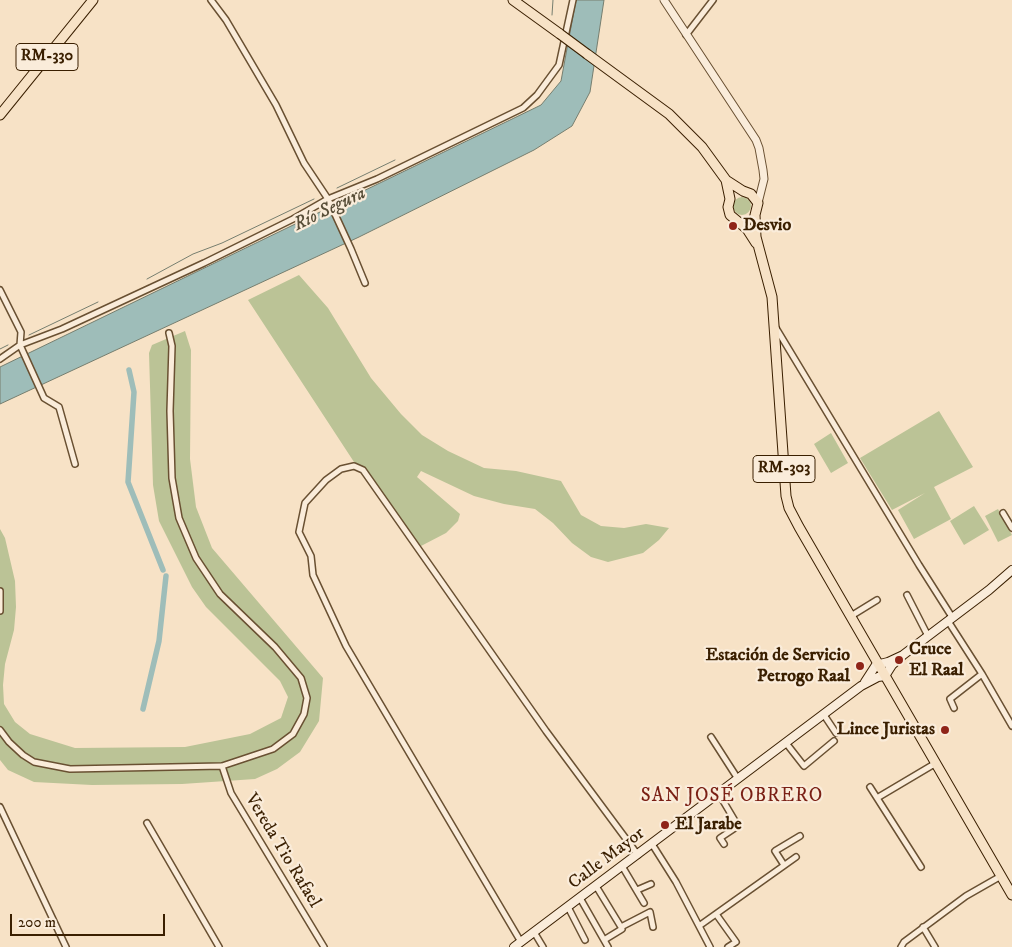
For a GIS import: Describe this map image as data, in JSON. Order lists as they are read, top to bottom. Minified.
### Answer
{"streets":{"main road":["RM-330","RM-303","Calle Mayor"],"street":["Vereda Tio Rafael"]},"crossings":[["RM-303","Calle Mayor"]],"districts":["SAN JOSÉ OBRERO"],"water":["Río Segura"],"places":["Desvio","Cruce El Raal","Estación de Servicio Petrogo Raal","Lince Juristas","El Jarabe"],"scale_bar":"200 m"}
